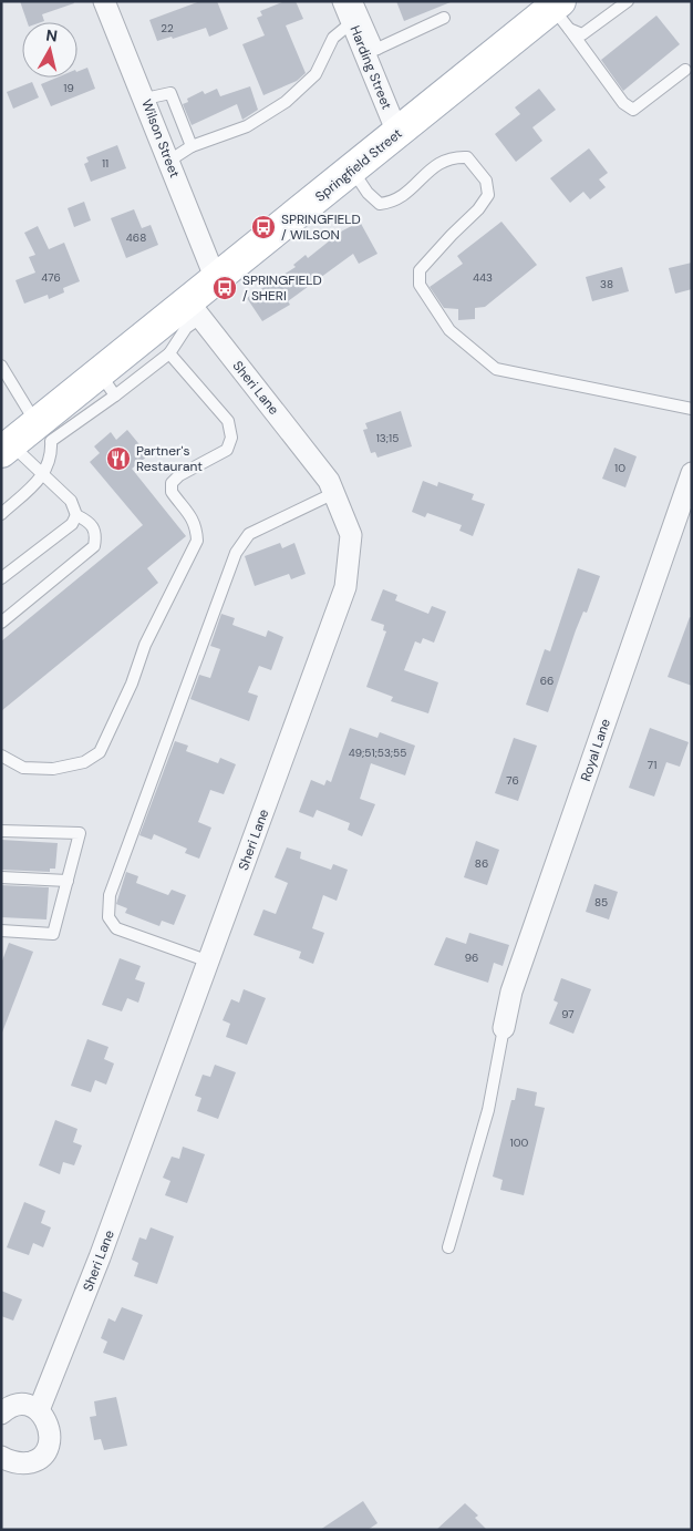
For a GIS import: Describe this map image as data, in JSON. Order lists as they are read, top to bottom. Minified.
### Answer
{"streets":{"main road":["Springfield Street"],"street":["Harding Street","Wilson Street","Sheri Lane","Royal Lane"]},"crossings":[["Harding Street","Springfield Street"],["Wilson Street","Springfield Street"],["Springfield Street","Sheri Lane"]],"places":{"bus stop":["SPRINGFIELD / WILSON","SPRINGFIELD / SHERI"],"restaurant":["Partner's Restaurant"]},"house_numbers":["22","19","11","468","476","443","38","13;15","10","66","49;51;53;55","71","76","86","85","96","97","100"],"north":"top"}
